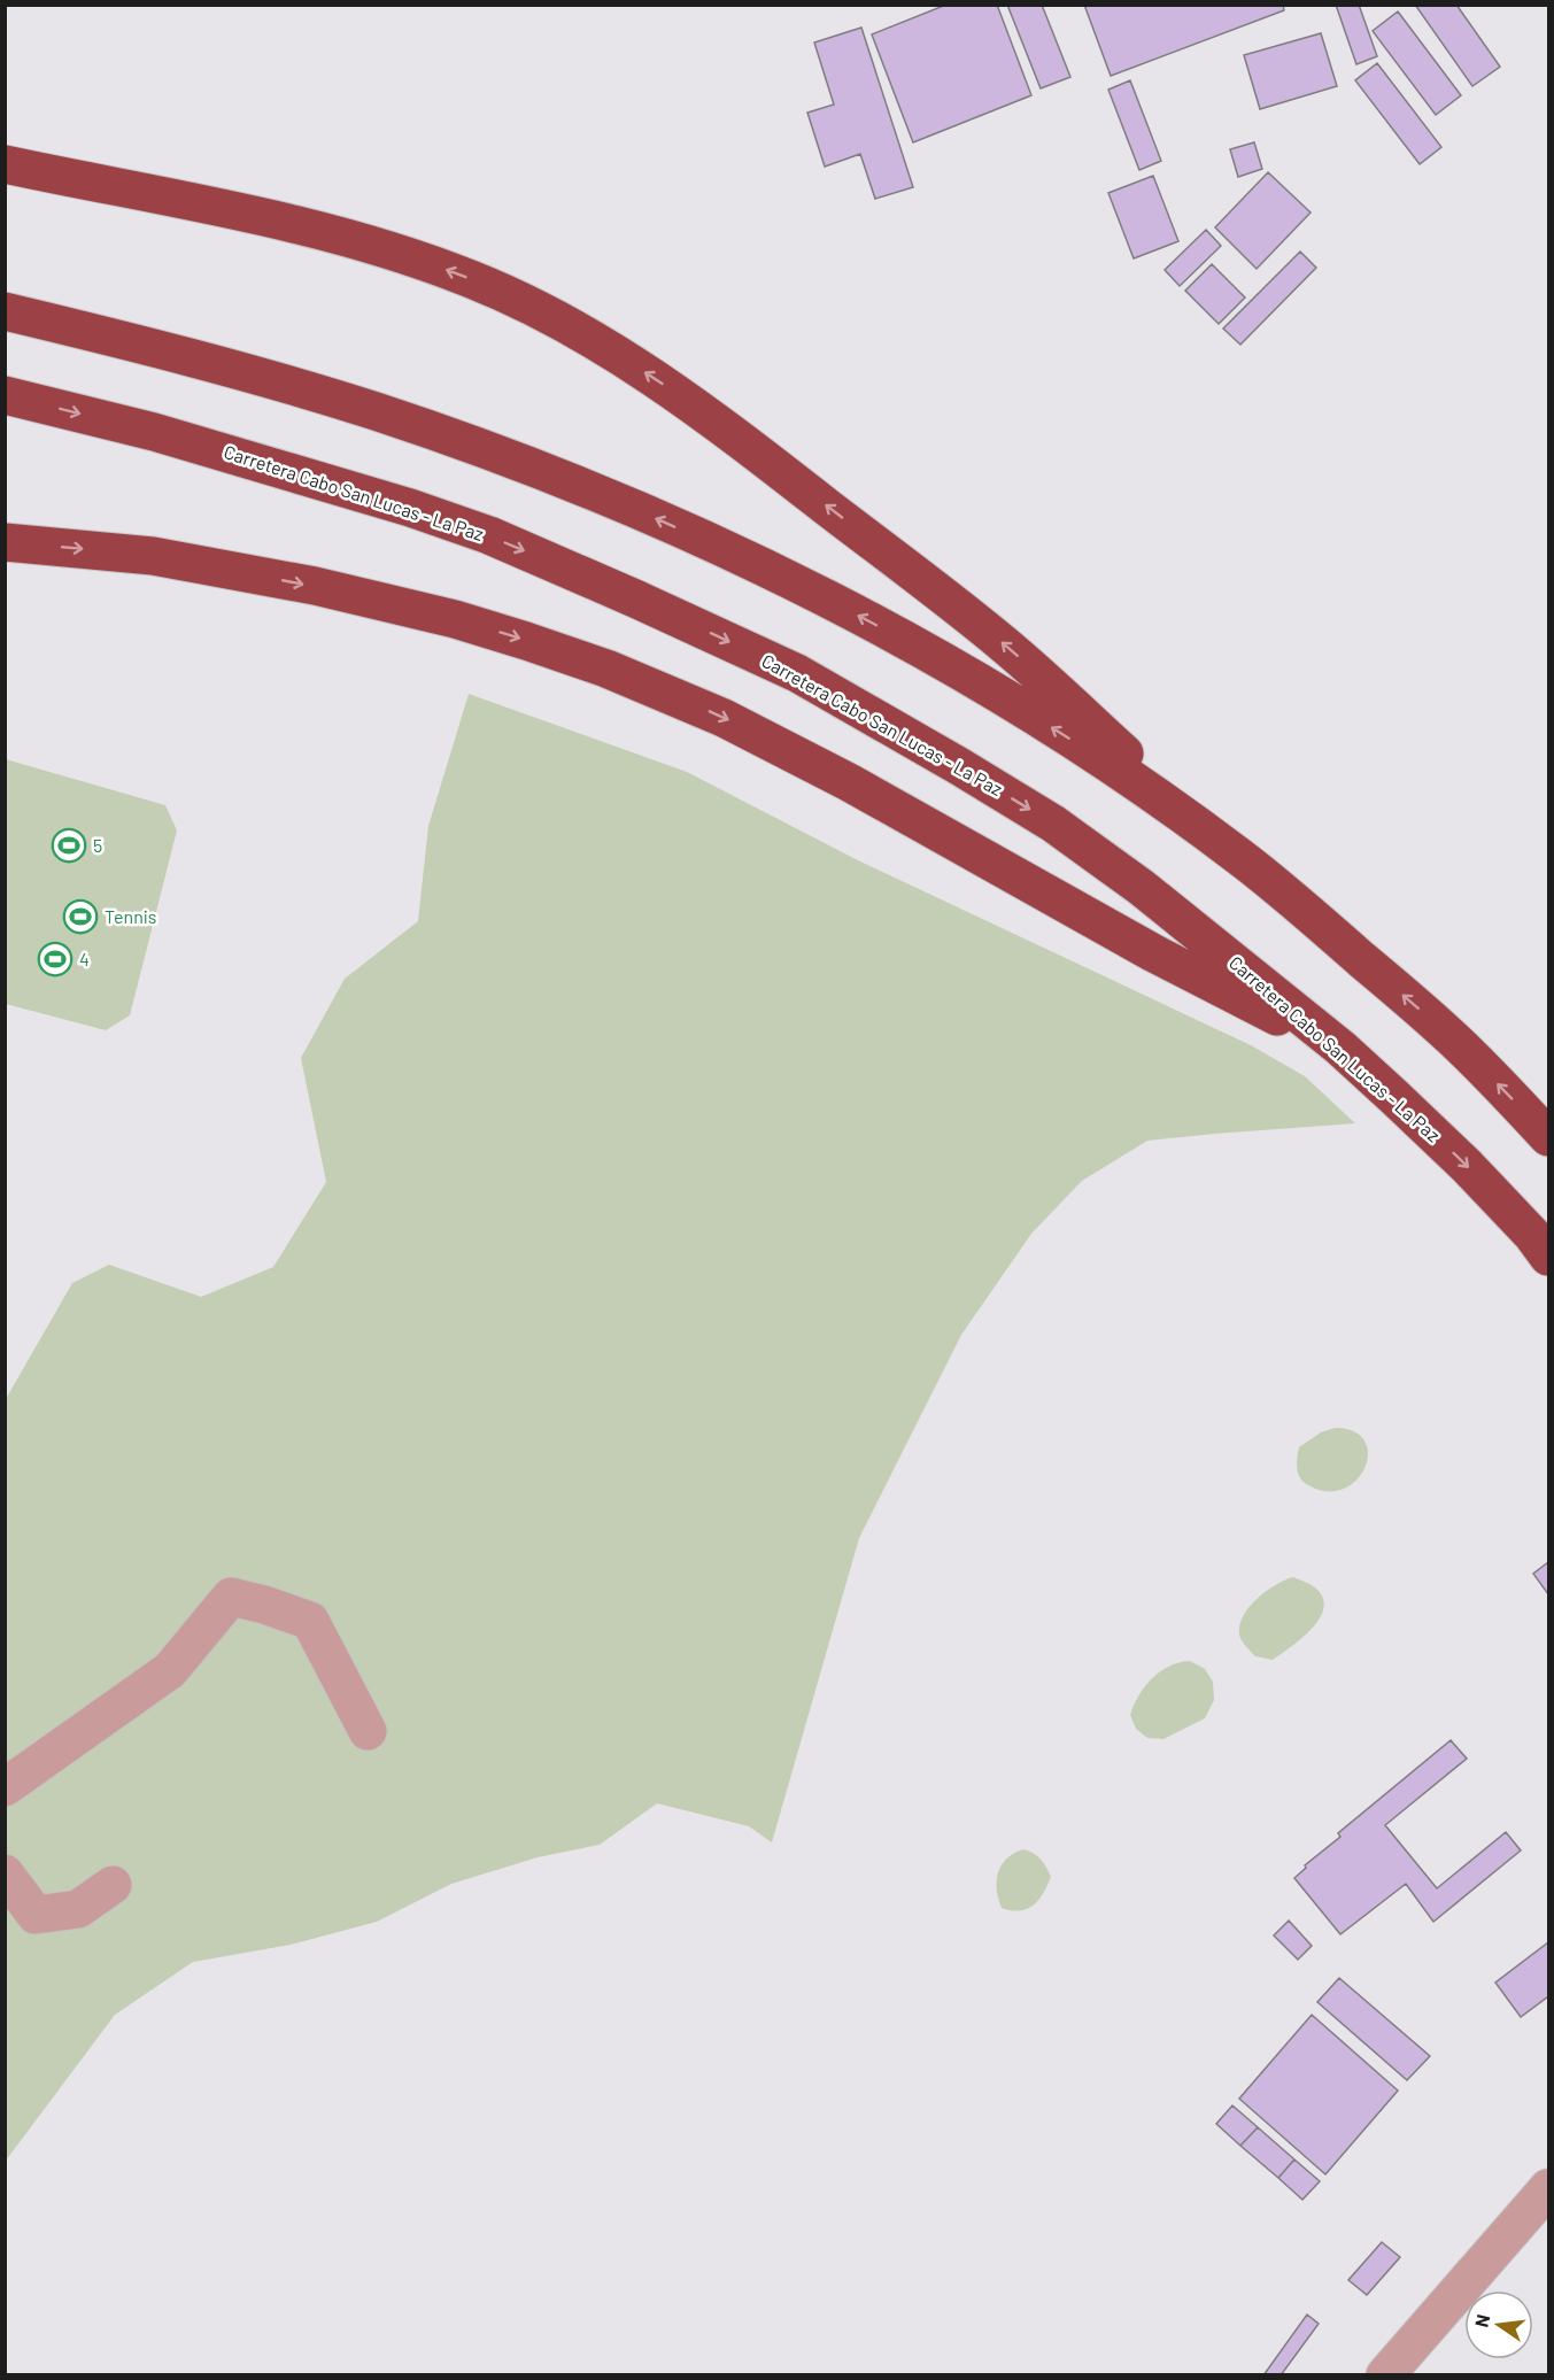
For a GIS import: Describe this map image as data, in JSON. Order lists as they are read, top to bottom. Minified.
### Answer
{"streets":{"highway":["Carretera Cabo San Lucas - La Paz"]},"places":{"sports":["5","Tennis","4"]},"north":"left"}
